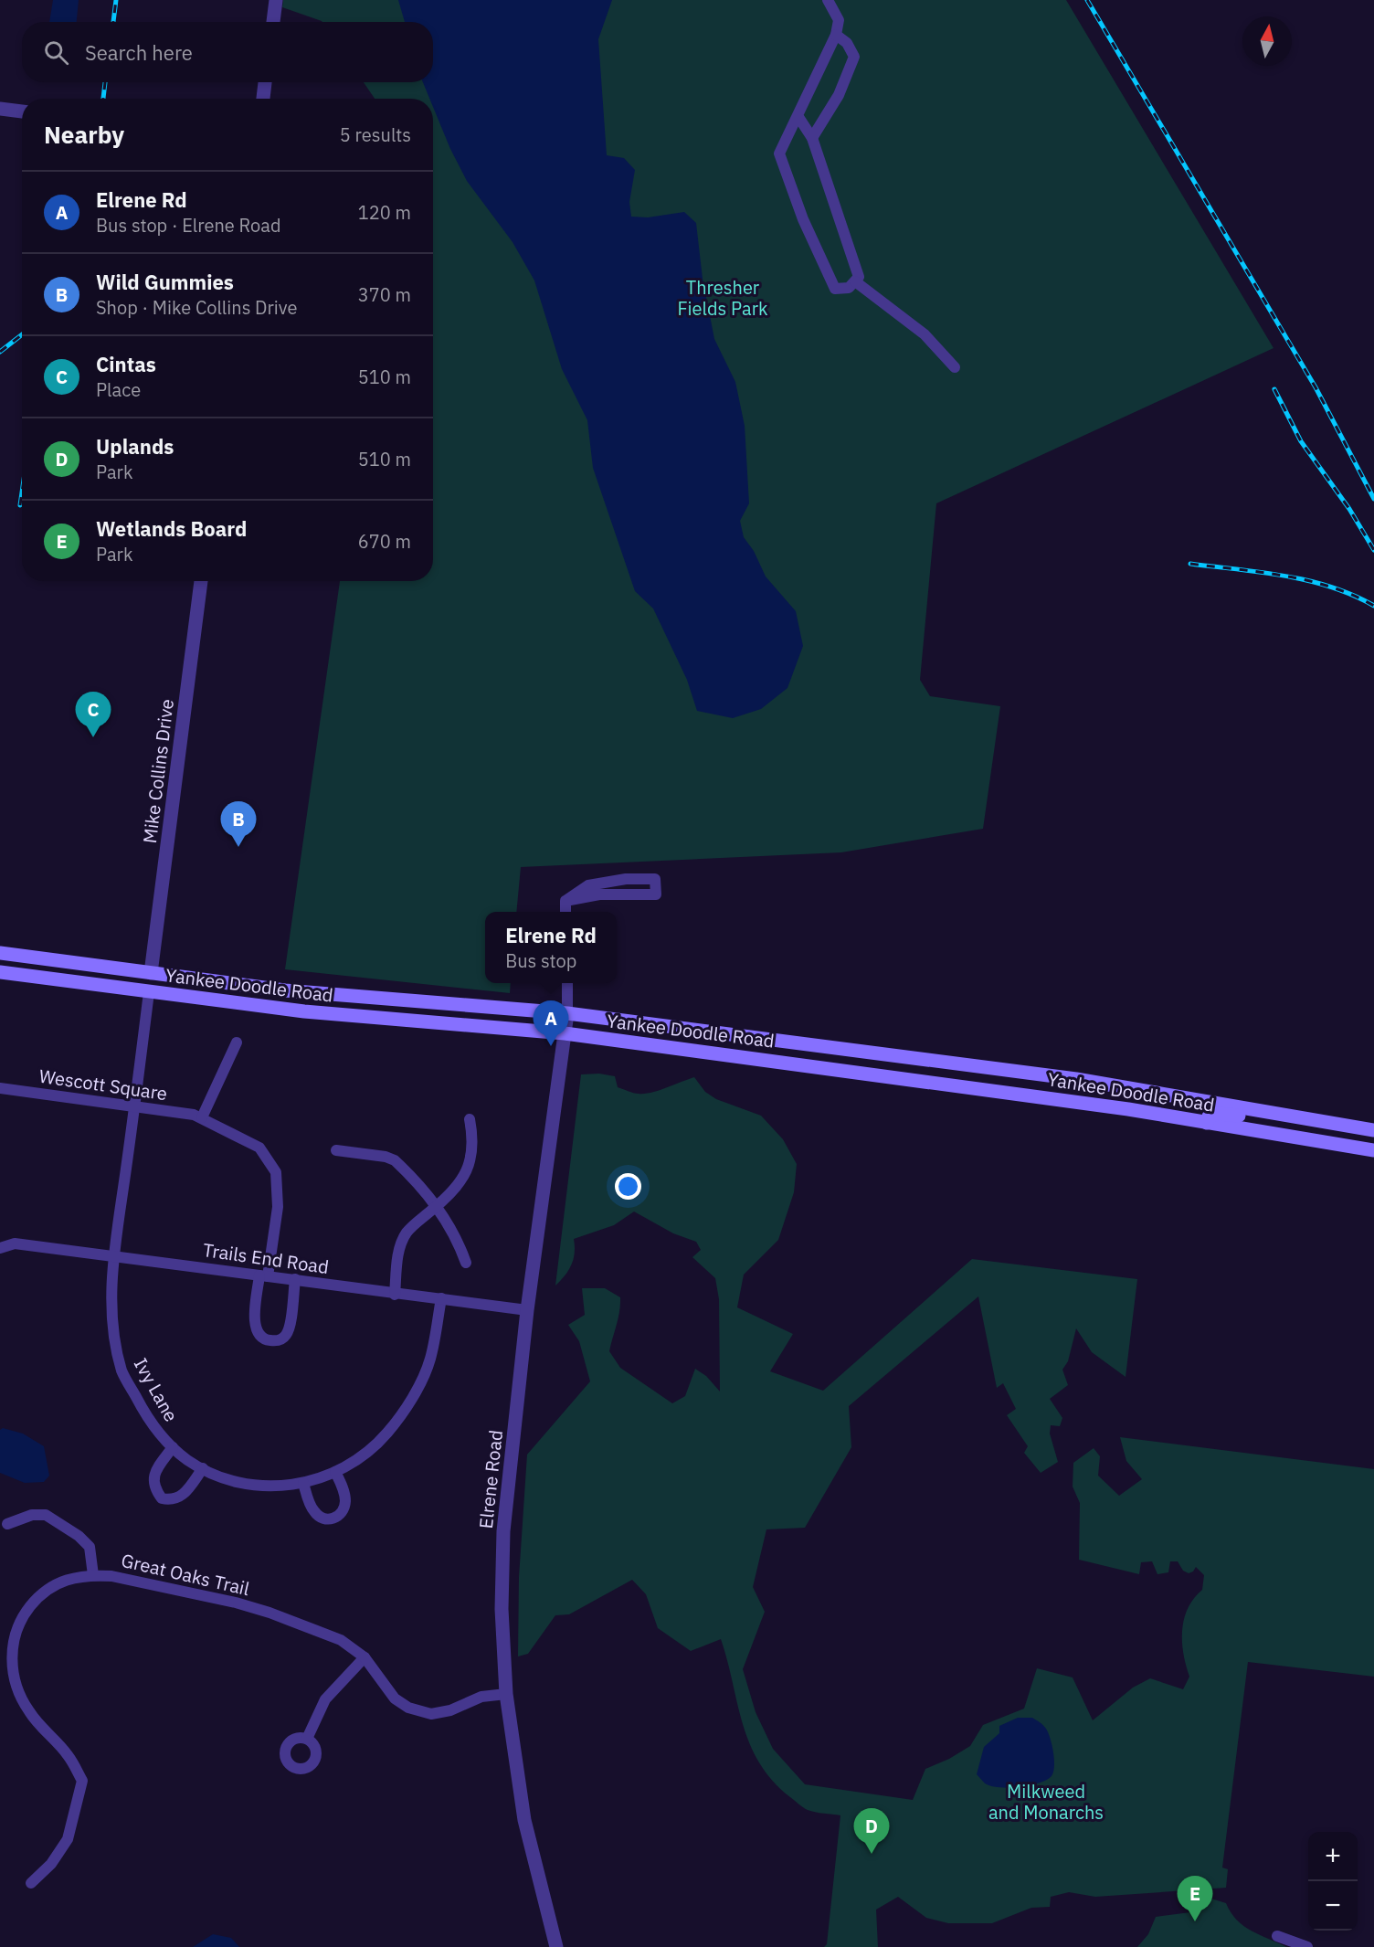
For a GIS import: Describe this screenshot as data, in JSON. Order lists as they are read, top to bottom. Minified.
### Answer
{"streets":{"main road":["Yankee Doodle Road"],"street":["Mike Collins Drive","Wescott Square","Trails End Road","Ivy Lane","Elrene Road","Great Oaks Trail"]},"crossings":[["Mike Collins Drive","Yankee Doodle Road"],["Yankee Doodle Road","Ivy Lane"],["Yankee Doodle Road","Elrene Road"],["Wescott Square","Trails End Road"],["Wescott Square","Ivy Lane"],["Trails End Road","Ivy Lane"],["Trails End Road","Elrene Road"],["Elrene Road","Great Oaks Trail"]],"parks":["Thresher Fields Park","Milkweed and Monarchs"],"north":"top","page":{"search":"Search here","heading":["Nearby","5 results"],"list":[{"mark":"A","name":"Elrene Rd","note":"Bus stop · Elrene Road","value":"120 m"},{"mark":"B","name":"Wild Gummies","note":"Shop · Mike Collins Drive","value":"370 m"},{"mark":"C","name":"Cintas","note":"Place","value":"510 m"},{"mark":"D","name":"Uplands","note":"Park","value":"510 m"},{"mark":"E","name":"Wetlands Board","note":"Park","value":"670 m"}],"pins":["C","B","A","D","E"],"popup":["Elrene Rd","Bus stop"],"map_buttons":["+","−"]}}
